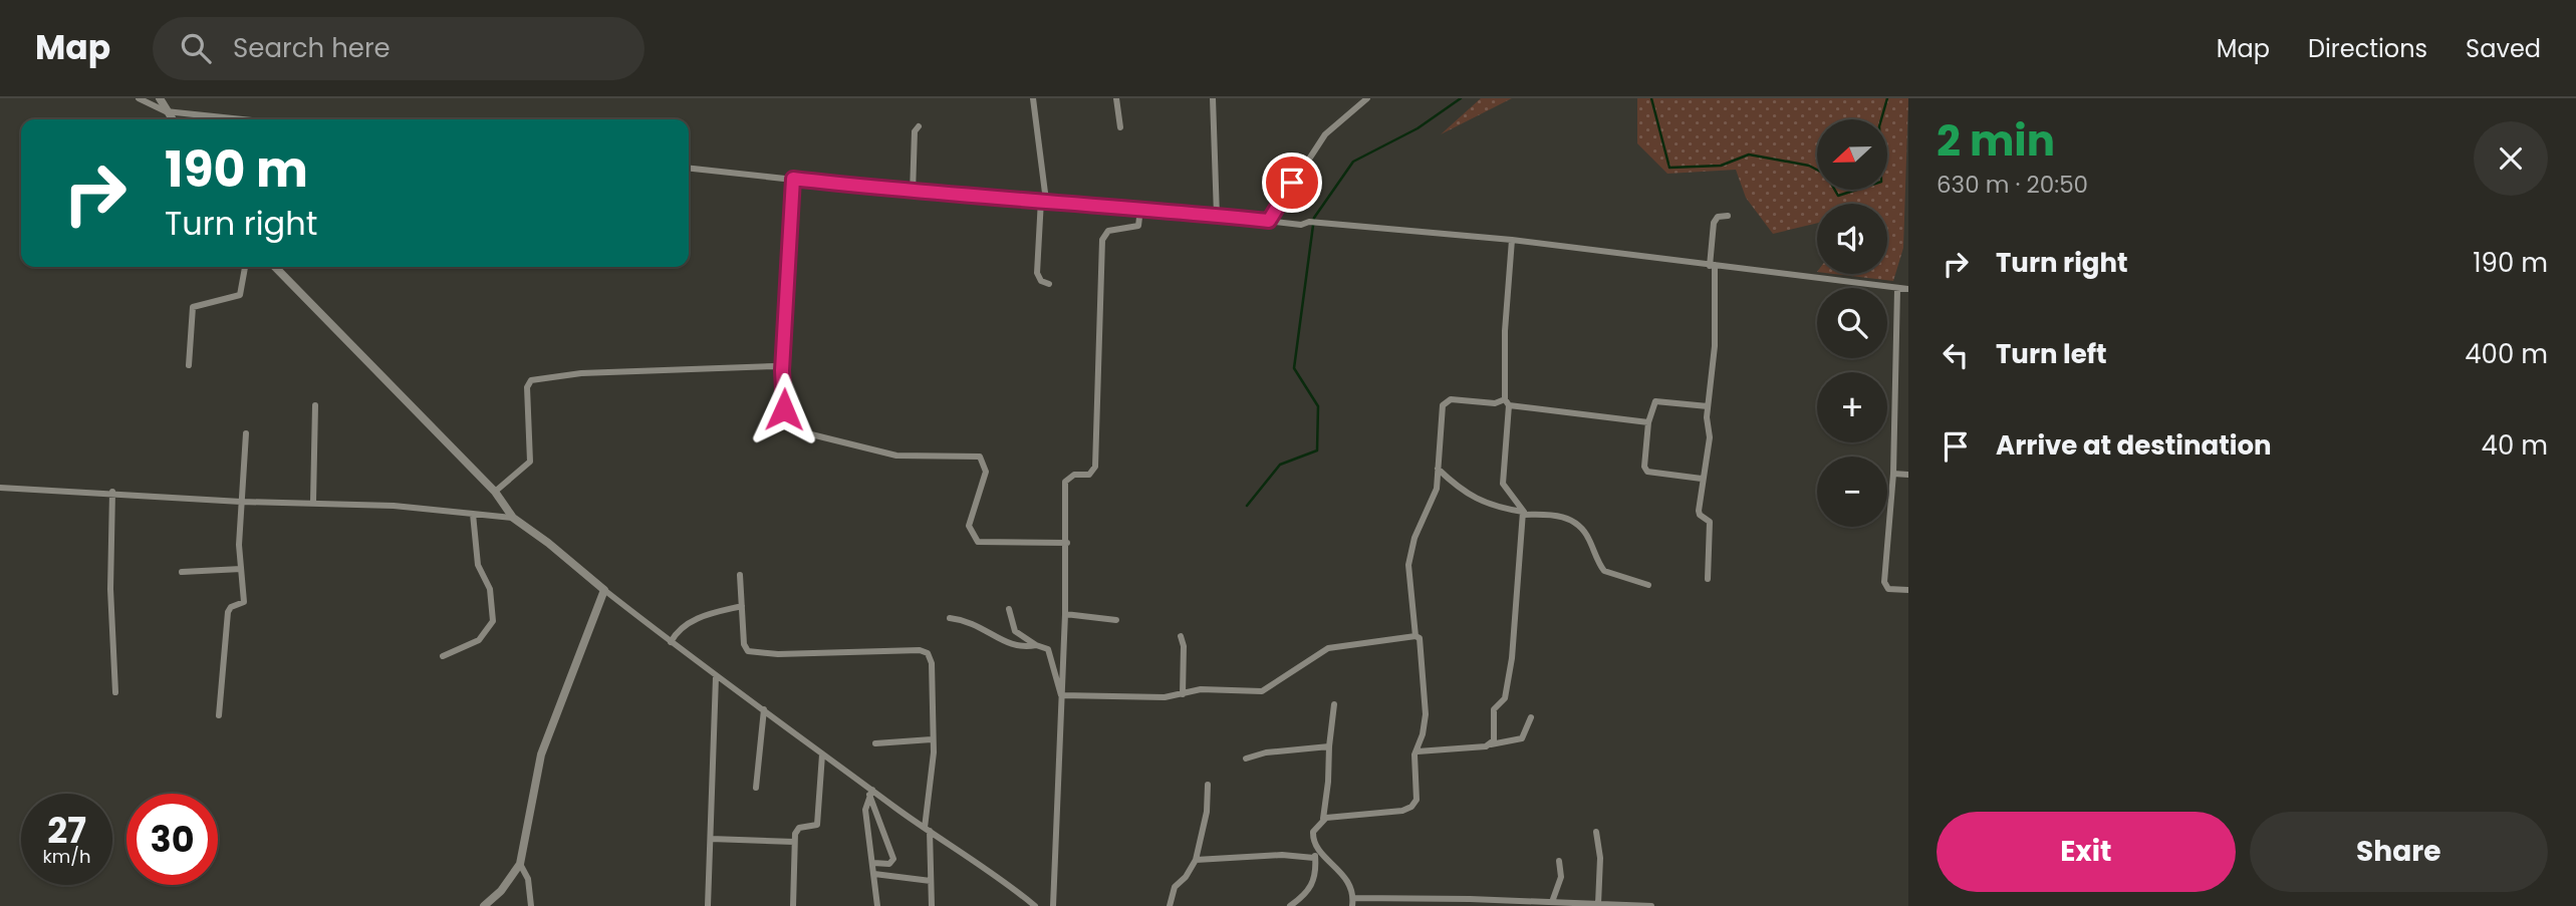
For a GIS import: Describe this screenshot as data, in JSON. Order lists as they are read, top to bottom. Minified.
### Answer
{"north":"left","page":{"header":"Map","search":"Search here","nav":["Map","Directions","Saved"],"heading":["2 min","630 m · 20:50"],"map_buttons":["+","−"],"turn":["190 m","Turn right"],"list":[{"name":"Turn right","value":"190 m"},{"name":"Turn left","value":"400 m"},{"name":"Arrive at destination","value":"40 m"}],"speed":"27 km/h","limit":"30","buttons":["Exit","Share"]}}
